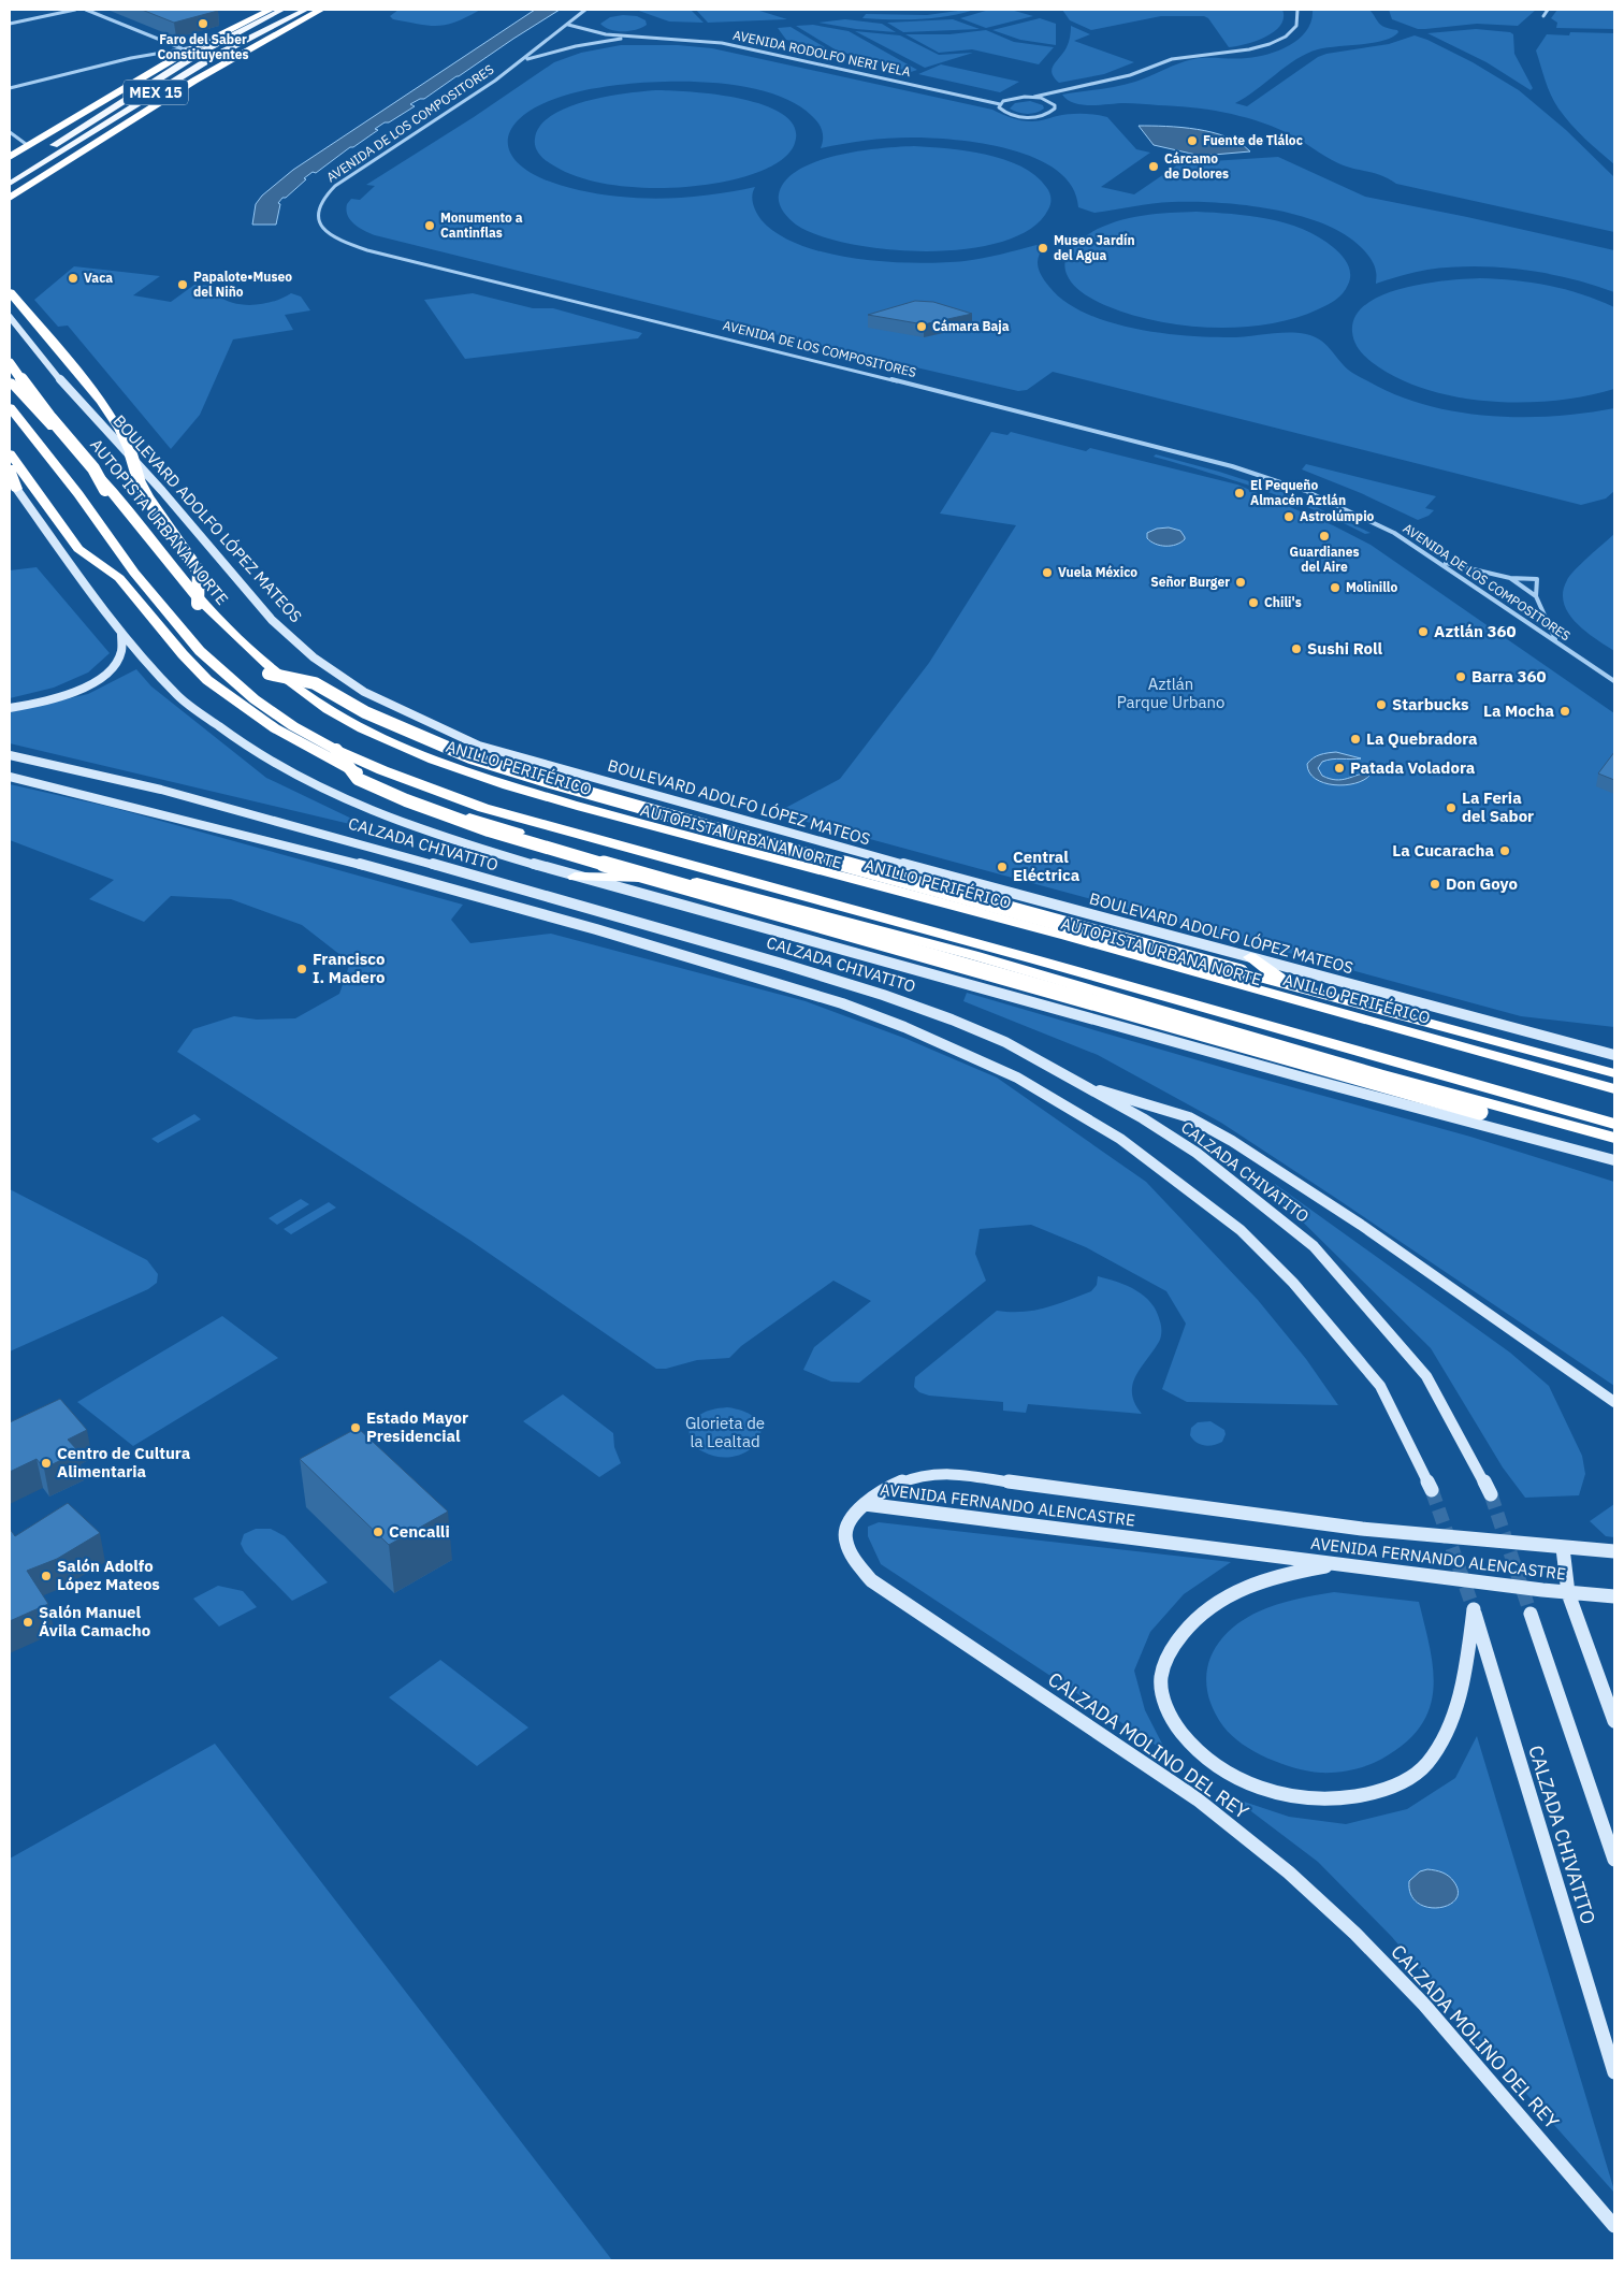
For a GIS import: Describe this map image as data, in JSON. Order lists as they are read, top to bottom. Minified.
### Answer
{"streets":{"highway":["AUTOPISTA URBANA NORTE","ANILLO PERIFÉRICO"],"main road":["MEX 15","BOULEVARD ADOLFO LÓPEZ MATEOS","CALZADA CHIVATITO","AVENIDA FERNANDO ALENCASTRE","CALZADA MOLINO DEL REY"],"street":["AVENIDA RODOLFO NERI VELA","AVENIDA DE LOS COMPOSITORES"]},"crossings":[["AVENIDA RODOLFO NERI VELA","AVENIDA DE LOS COMPOSITORES"],["CALZADA CHIVATITO","AVENIDA FERNANDO ALENCASTRE"],["AVENIDA FERNANDO ALENCASTRE","CALZADA MOLINO DEL REY"]],"parks":["Aztlán Parque Urbano","Glorieta de la Lealtad"],"places":["Faro del Saber Constituyentes","Fuente de Tláloc","Cárcamo de Dolores","Monumento a Cantinflas","Museo Jardín del Agua","Vaca","Papalote•Museo del Niño","Cámara Baja","El Pequeño Almacén Aztlán","Astrolúmpio","Guardianes del Aire","Vuela México","Señor Burger","Molinillo","Chili's","Aztlán 360","Sushi Roll","Barra 360","Starbucks","La Mocha","La Quebradora","Patada Voladora","La Feria del Sabor","La Cucaracha","Central Eléctrica","Don Goyo","Francisco I. Madero","Estado Mayor Presidencial","Centro de Cultura Alimentaria","Cencalli","Salón Adolfo López Mateos","Salón Manuel Ávila Camacho"]}
